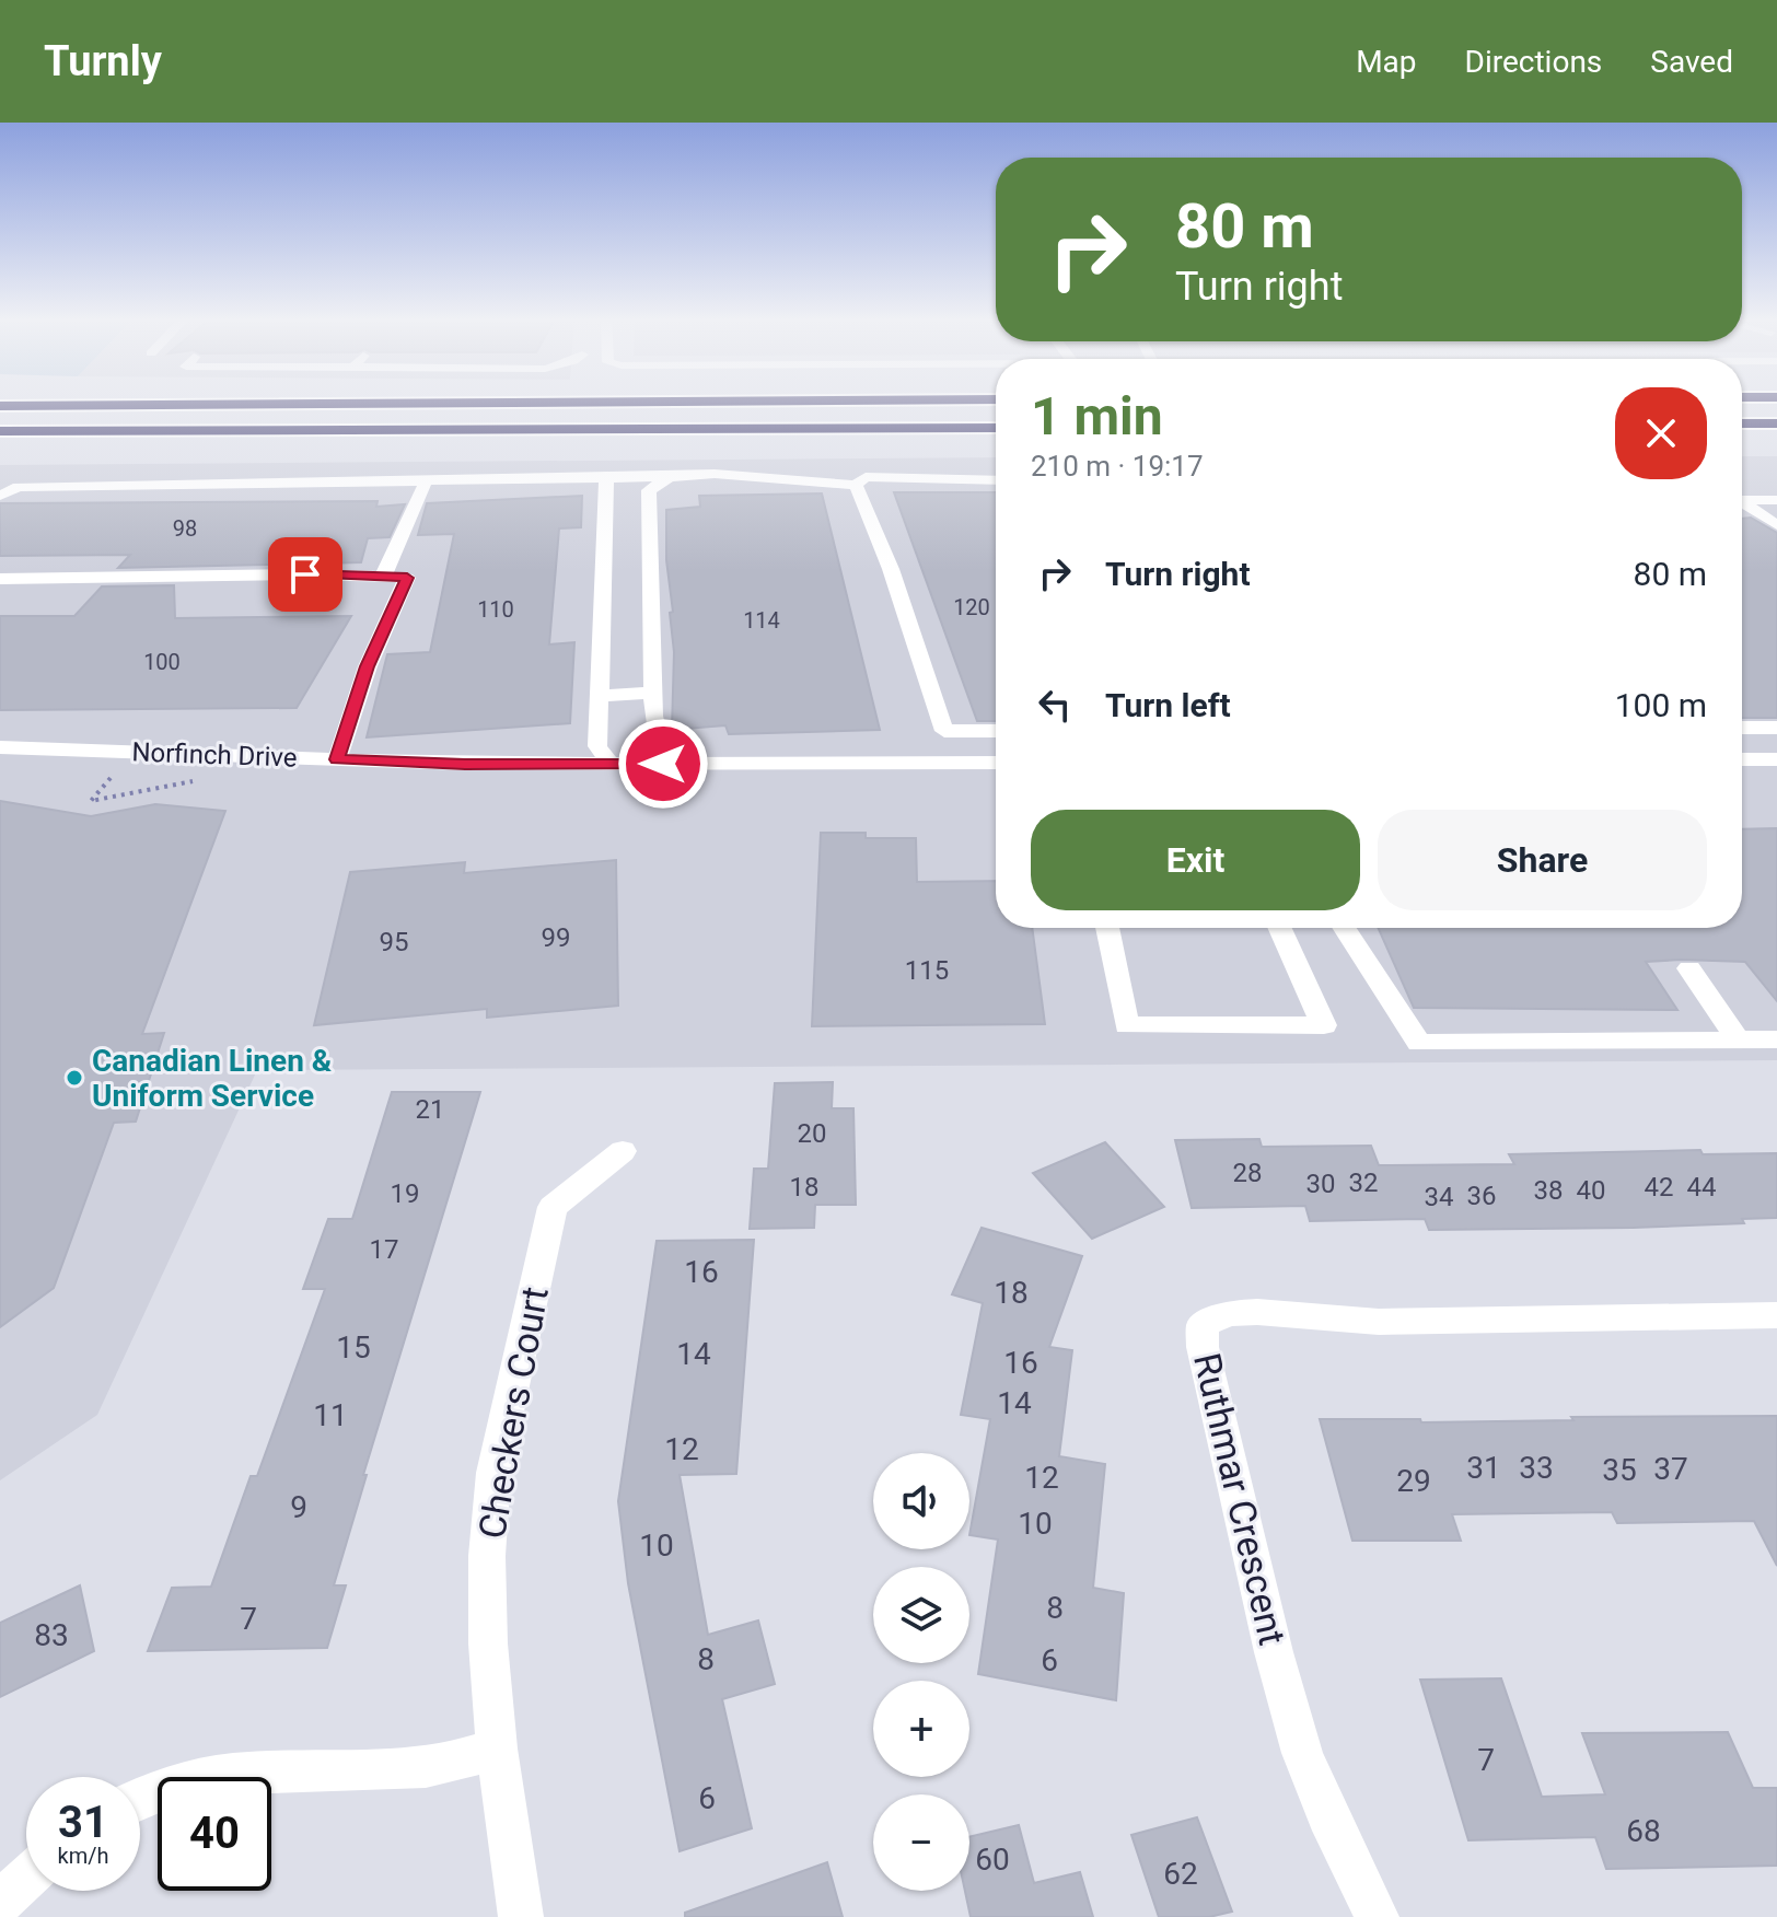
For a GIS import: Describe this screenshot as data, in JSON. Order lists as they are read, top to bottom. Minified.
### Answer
{"streets":{"street":["Norfinch Drive","Checkers Court","Ruthmar Crescent"]},"places":["Canadian Linen & Uniform Service"],"house_numbers":["98","120","110","114","100","99","95","115","21","20","28","32","30","18","42","44","38","40","19","36","34","17","16","18","15","14","16","14","11","12","31","33","37","35","12","29","9","10","10","8","7","83","8","6","7","6","68","60","62"],"page":{"header":"Turnly","nav":["Map","Directions","Saved"],"turn":["80 m","Turn right"],"heading":["1 min","210 m · 19:17"],"list":[{"name":"Turn right","value":"80 m"},{"name":"Turn left","value":"100 m"}],"buttons":["Exit","Share"],"map_buttons":["+","−"],"speed":"31 km/h","limit":"40"}}
